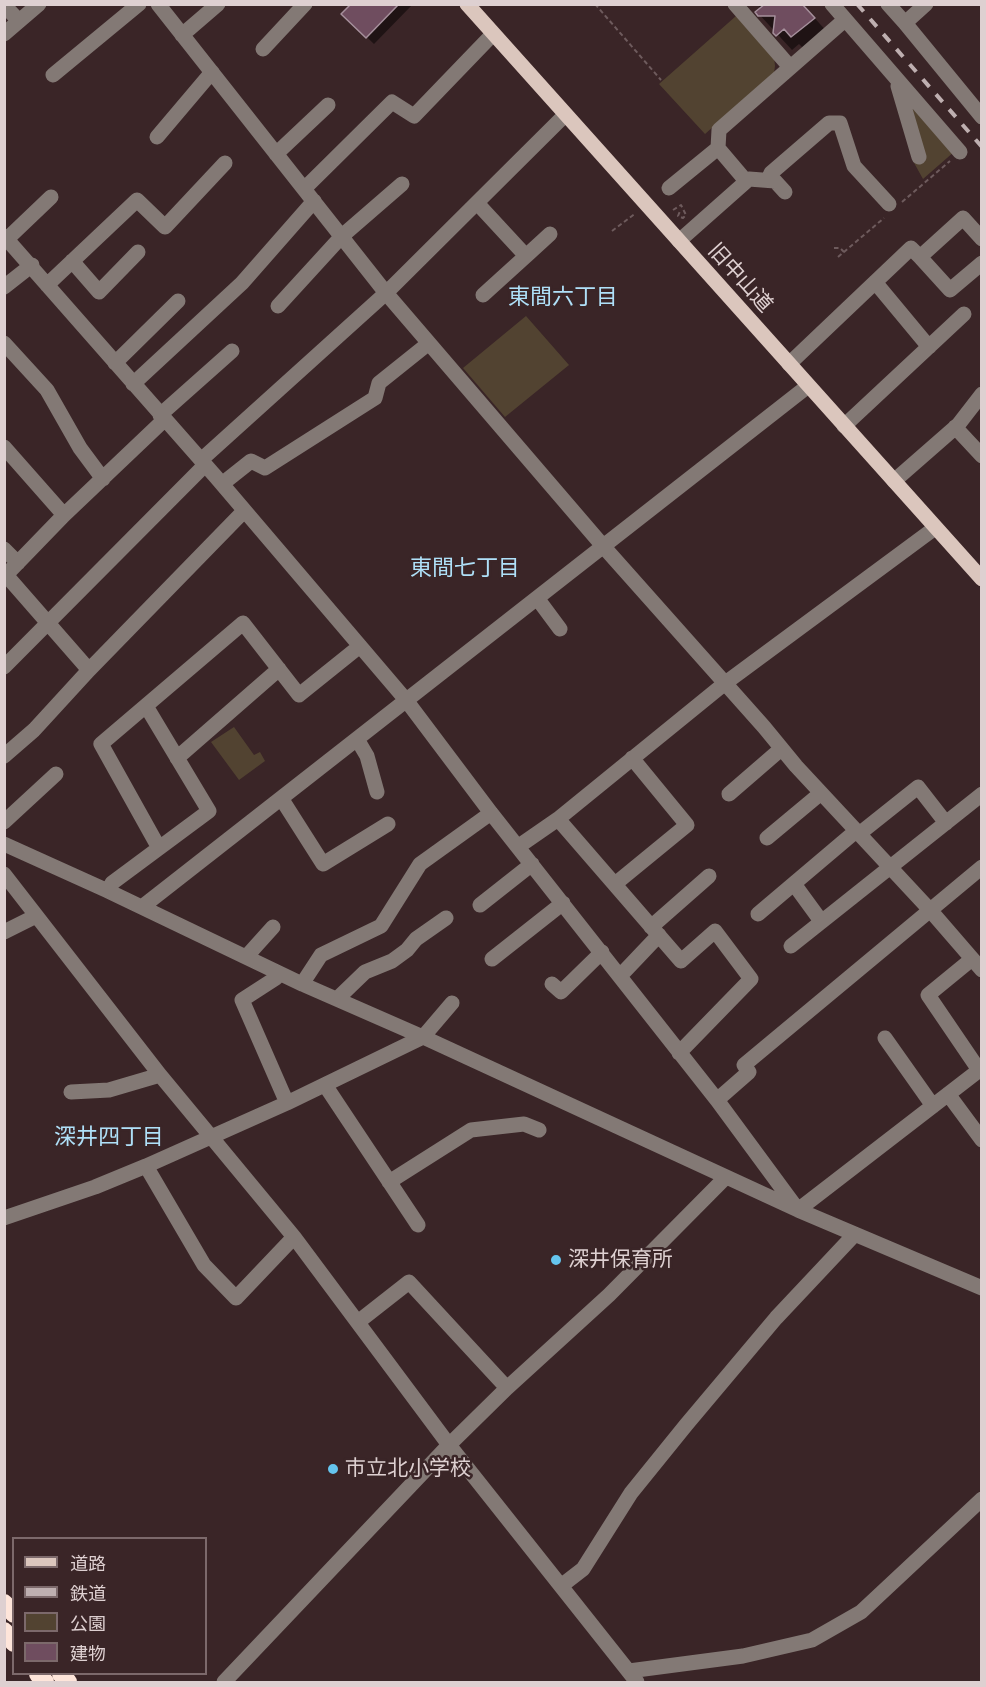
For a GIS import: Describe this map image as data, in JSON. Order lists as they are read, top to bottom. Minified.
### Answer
{"streets":{"main road":["旧中山道"]},"districts":["東間六丁目","東間七丁目","深井四丁目"],"places":["深井保育所","市立北小学校"],"legend":["道路","鉄道","公園","建物"]}
